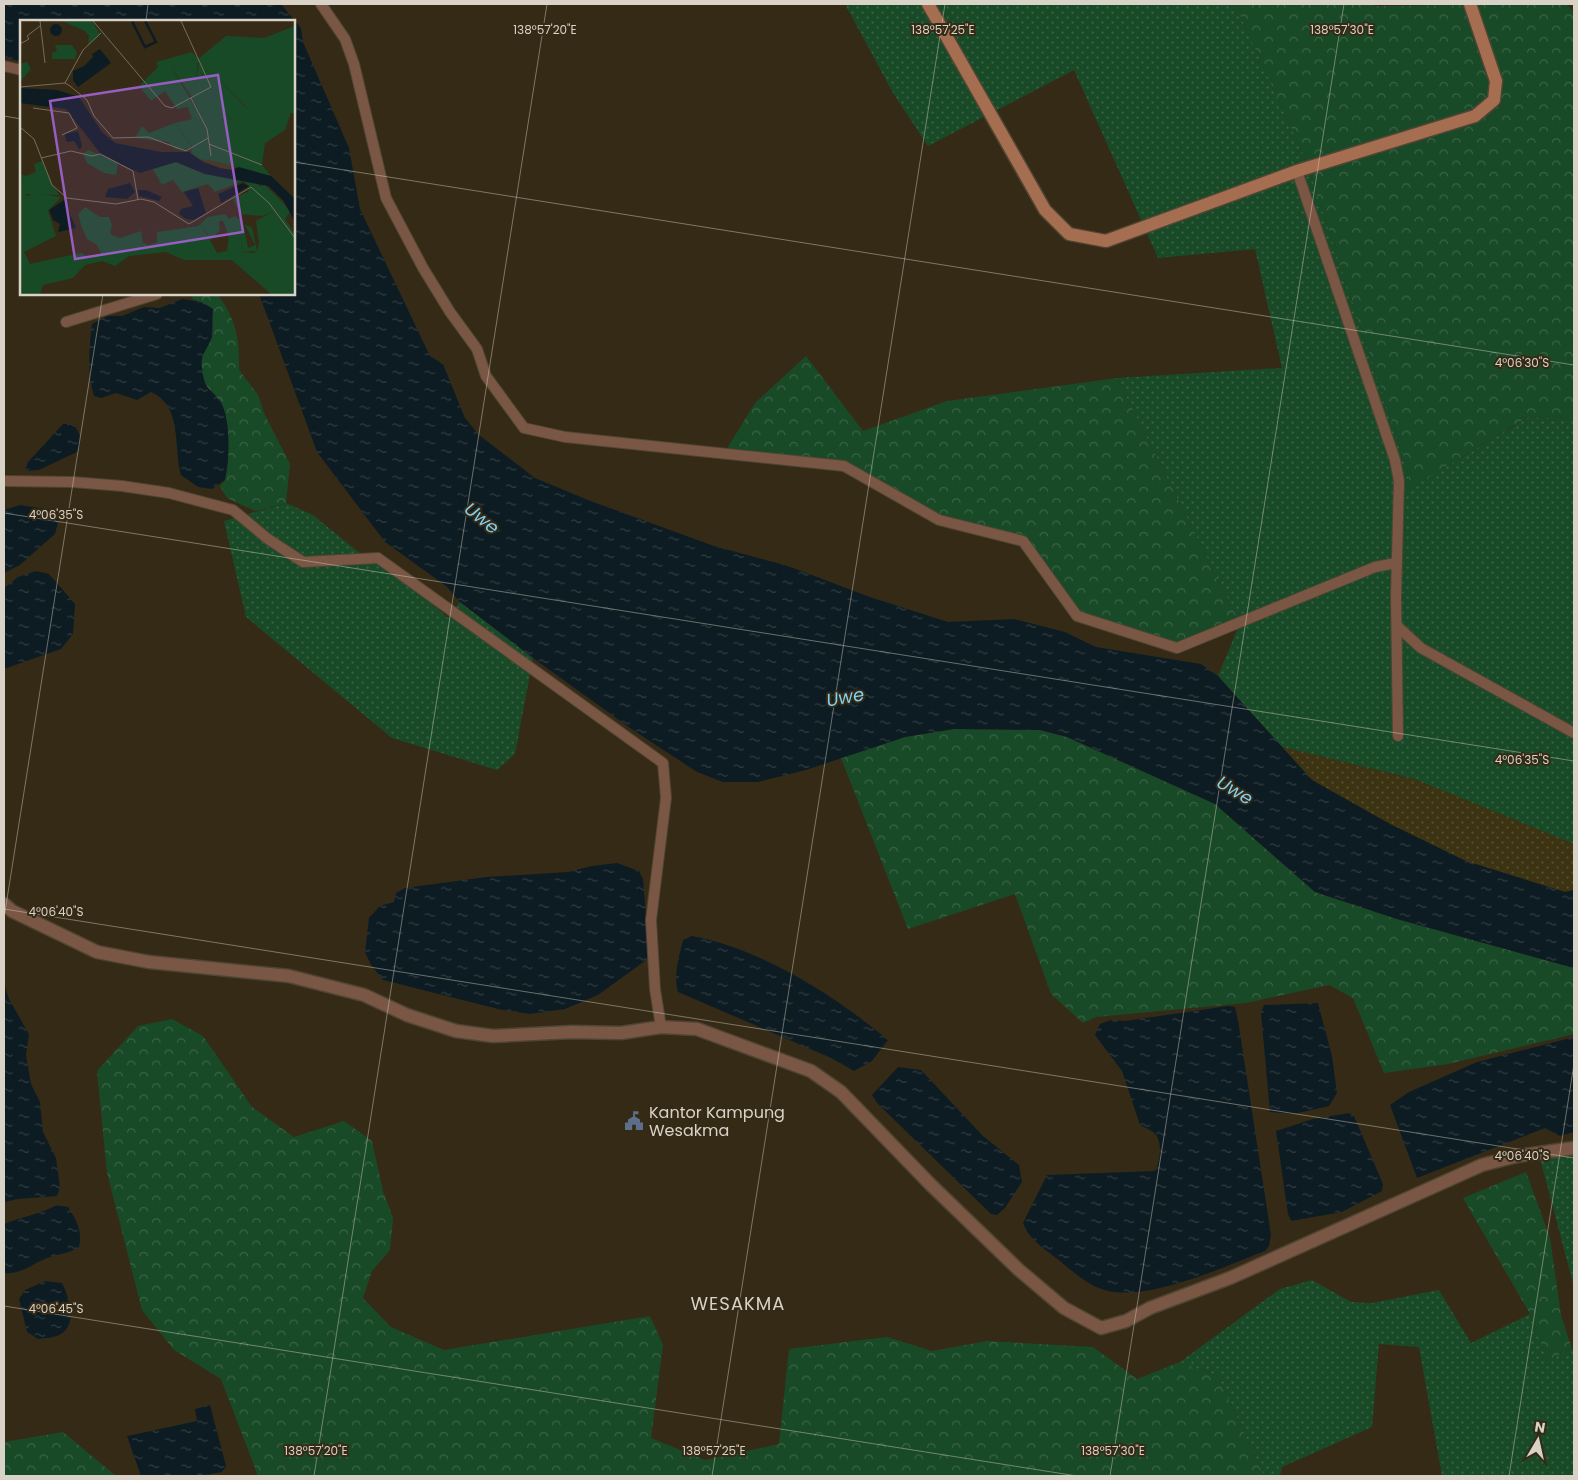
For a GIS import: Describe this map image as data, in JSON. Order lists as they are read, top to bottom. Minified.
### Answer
{"districts":["WESAKMA"],"water":["Uwe"],"places":{"public building":["Kantor Kampung Wesakma"]},"north":"top","coordinates":["138°57'20\"E","138°57'25\"E","138°57'30\"E","4°06'30\"S","4°06'35\"S","4°06'40\"S","4°06'45\"S"]}
